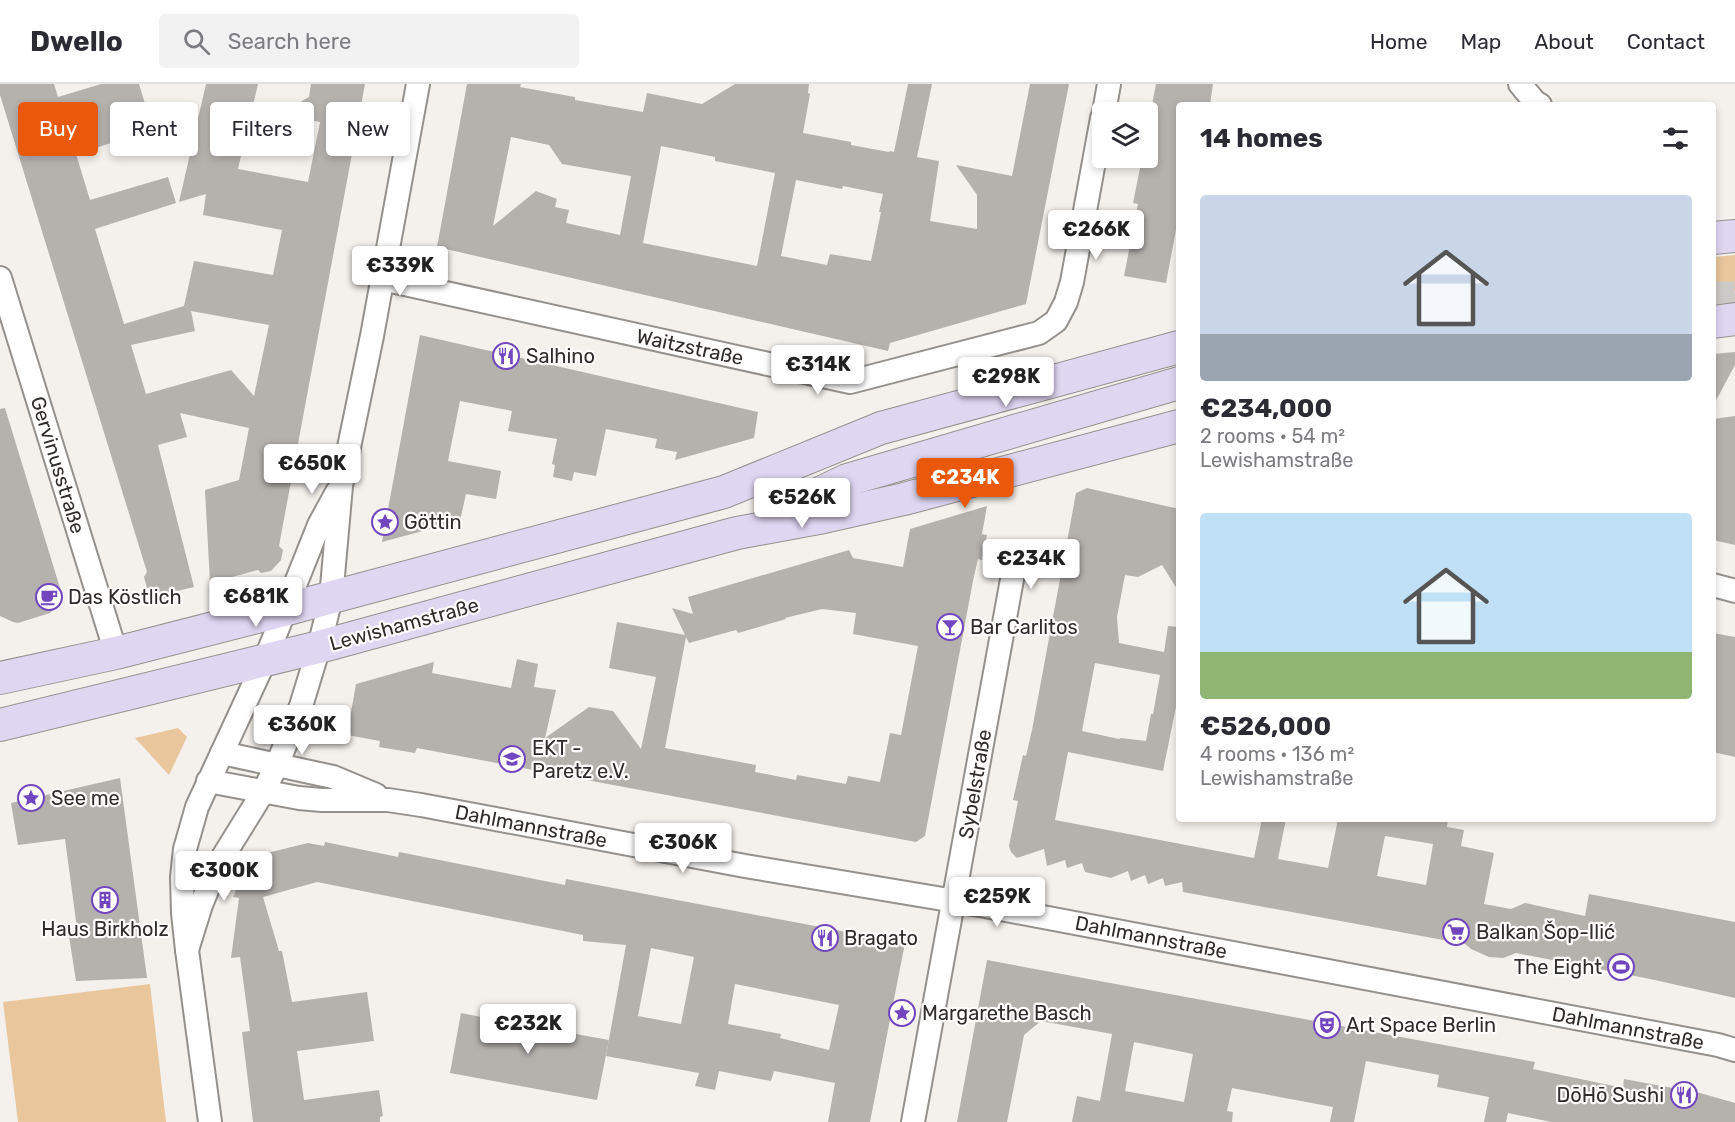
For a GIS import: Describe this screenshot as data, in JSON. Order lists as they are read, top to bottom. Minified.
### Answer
{"streets":{"main road":["Lewishamstraße"],"street":["Waitzstraße","Gervinusstraße","Sybelstraße","Dahlmannstraße"]},"crossings":[["Gervinusstraße","Lewishamstraße"],["Sybelstraße","Dahlmannstraße"]],"places":{"restaurant":["Salhino","Bragato","DōHō Sushi"],"place":["Göttin","See me","Margarethe Basch"],"cafe":["Das Köstlich"],"bar":["Bar Carlitos"],"school or university":["EKT - Paretz e.V."],"building":["Haus Birkholz"],"supermarket":["Balkan Šop-Ilić"],"sports":["The Eight"],"theatre":["Art Space Berlin"]},"page":{"header":"Dwello","search":"Search here","nav":["Home","Map","About","Contact"],"chip":["Buy","Rent","Filters","New"],"heading":"14 homes","list":[{"name":"€234,000","note":"2 rooms · 54 m² · Lewishamstraße"},{"name":"€526,000","note":"4 rooms · 136 m² · Lewishamstraße"}],"price":["€266K","€339K","€314K","€298K","€650K","€234K","€526K","€234K","€681K","€360K","€306K","€300K","€259K","€232K"]}}
